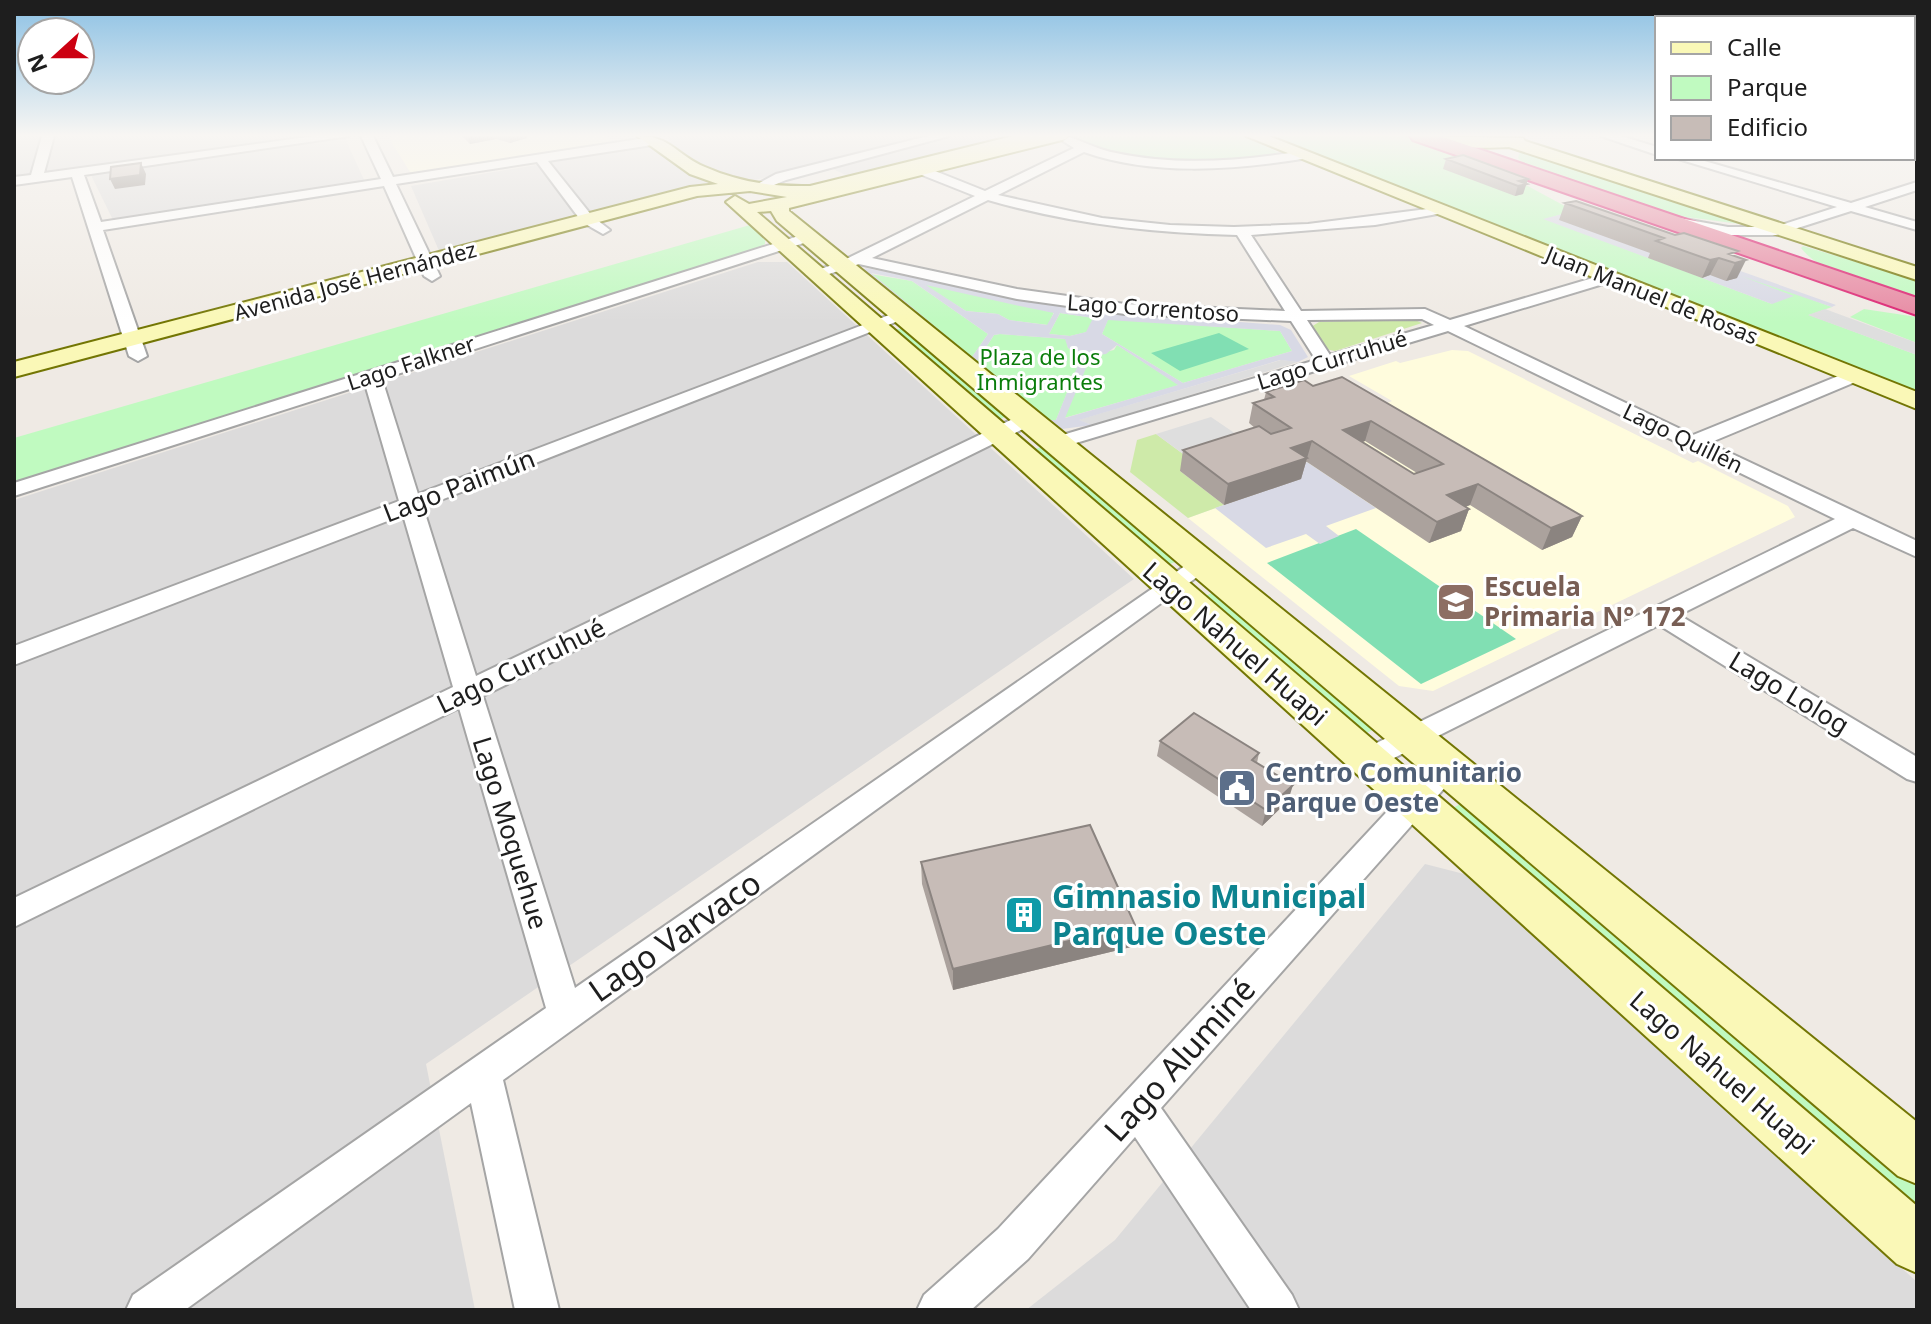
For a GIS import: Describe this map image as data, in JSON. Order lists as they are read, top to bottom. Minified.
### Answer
{"streets":{"main road":["Avenida José Hernández","Juan Manuel de Rosas","Lago Nahuel Huapi"],"street":["Lago Correntoso","Lago Curruhué","Lago Falkner","Lago Quillén","Lago Paimún","Lago Lolog","Lago Moquehue","Lago Varvaco","Lago Aluminé"]},"crossings":[["Avenida José Hernández","Lago Nahuel Huapi"],["Juan Manuel de Rosas","Lago Curruhué"],["Lago Correntoso","Lago Curruhué"],["Lago Correntoso","Lago Falkner"],["Lago Correntoso","Lago Quillén"],["Lago Correntoso","Lago Nahuel Huapi"],["Lago Curruhué","Lago Quillén"],["Lago Curruhué","Lago Nahuel Huapi"],["Lago Curruhué","Lago Moquehue"],["Lago Falkner","Lago Nahuel Huapi"],["Lago Falkner","Lago Moquehue"],["Lago Paimún","Lago Nahuel Huapi"],["Lago Paimún","Lago Moquehue"],["Lago Nahuel Huapi","Lago Varvaco"],["Lago Nahuel Huapi","Lago Aluminé"],["Lago Moquehue","Lago Varvaco"]],"parks":["Plaza de los Inmigrantes"],"places":{"school or university":["Escuela Primaria N° 172"],"public building":["Centro Comunitario Parque Oeste"],"building":["Gimnasio Municipal Parque Oeste"]},"legend":["Calle","Parque","Edificio"],"north":"left"}
